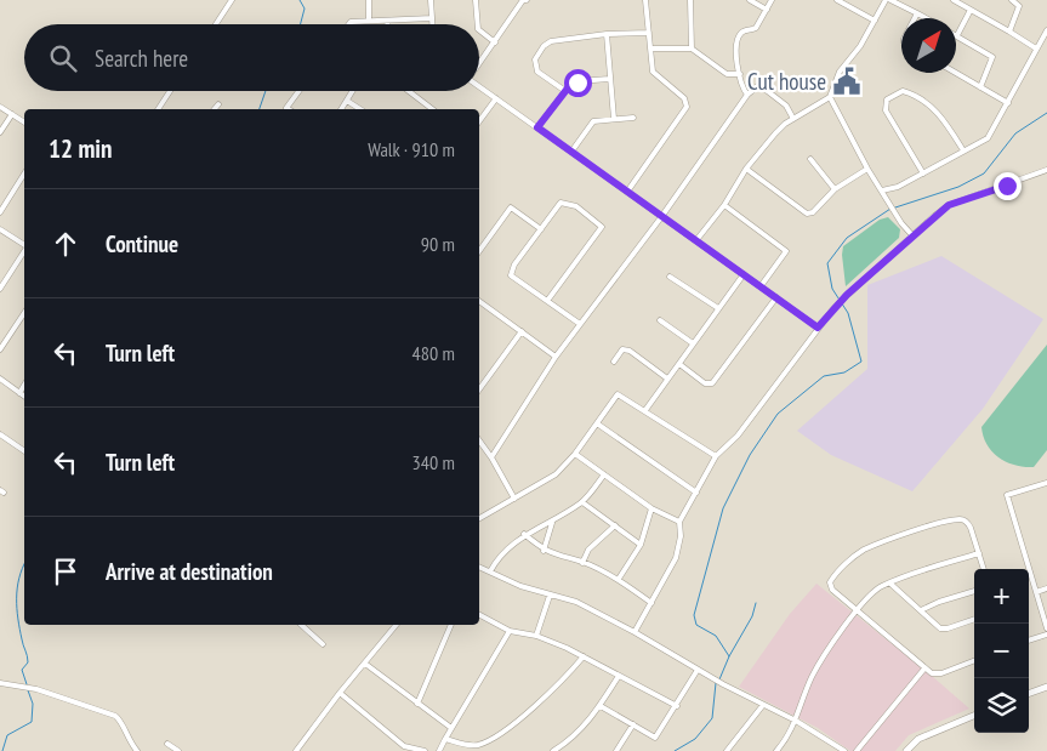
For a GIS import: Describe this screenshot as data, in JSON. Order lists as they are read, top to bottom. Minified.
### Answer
{"places":{"public building":["Cut house"]},"north":"top right","page":{"search":"Search here","heading":["12 min","Walk · 910 m"],"list":[["Continue","90 m"],["Turn left","480 m"],["Turn left","340 m"],"Arrive at destination"],"map_buttons":["+","−"]}}
